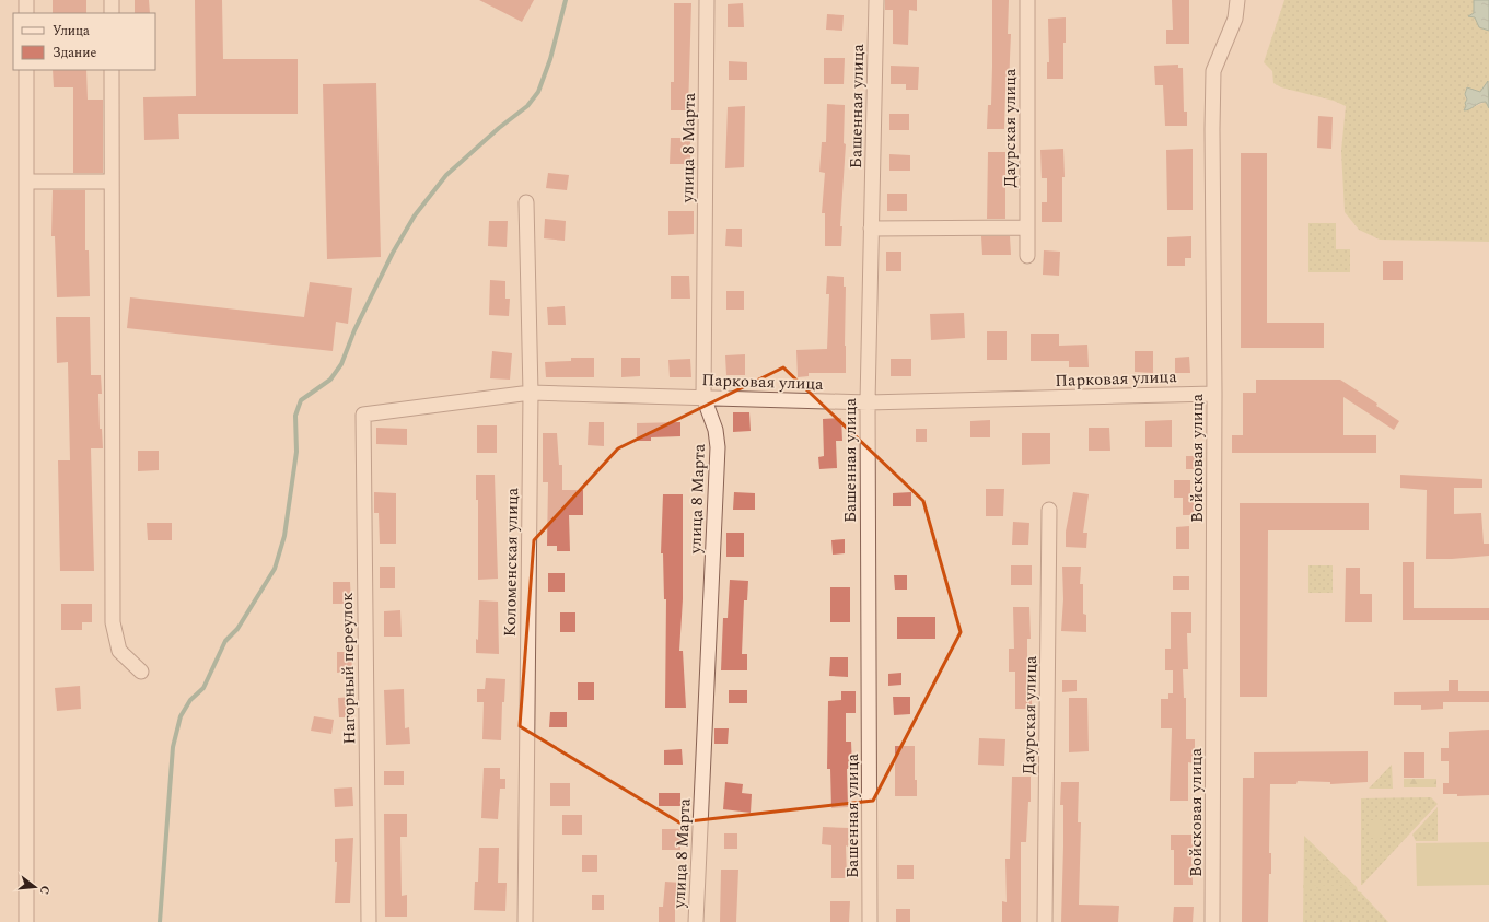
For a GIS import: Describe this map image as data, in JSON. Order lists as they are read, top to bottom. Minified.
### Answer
{"streets":{"street":["Башенная улица","Даурская улица","улица 8 Марта","Парковая улица","Войсковая улица","Коломенская улица","Нагорный переулок"]},"crossings":[["Башенная улица","Парковая улица"],["улица 8 Марта","Парковая улица"],["Парковая улица","Войсковая улица"],["Парковая улица","Коломенская улица"],["Парковая улица","Нагорный переулок"]],"legend":["Улица","Здание"],"north":"right"}
